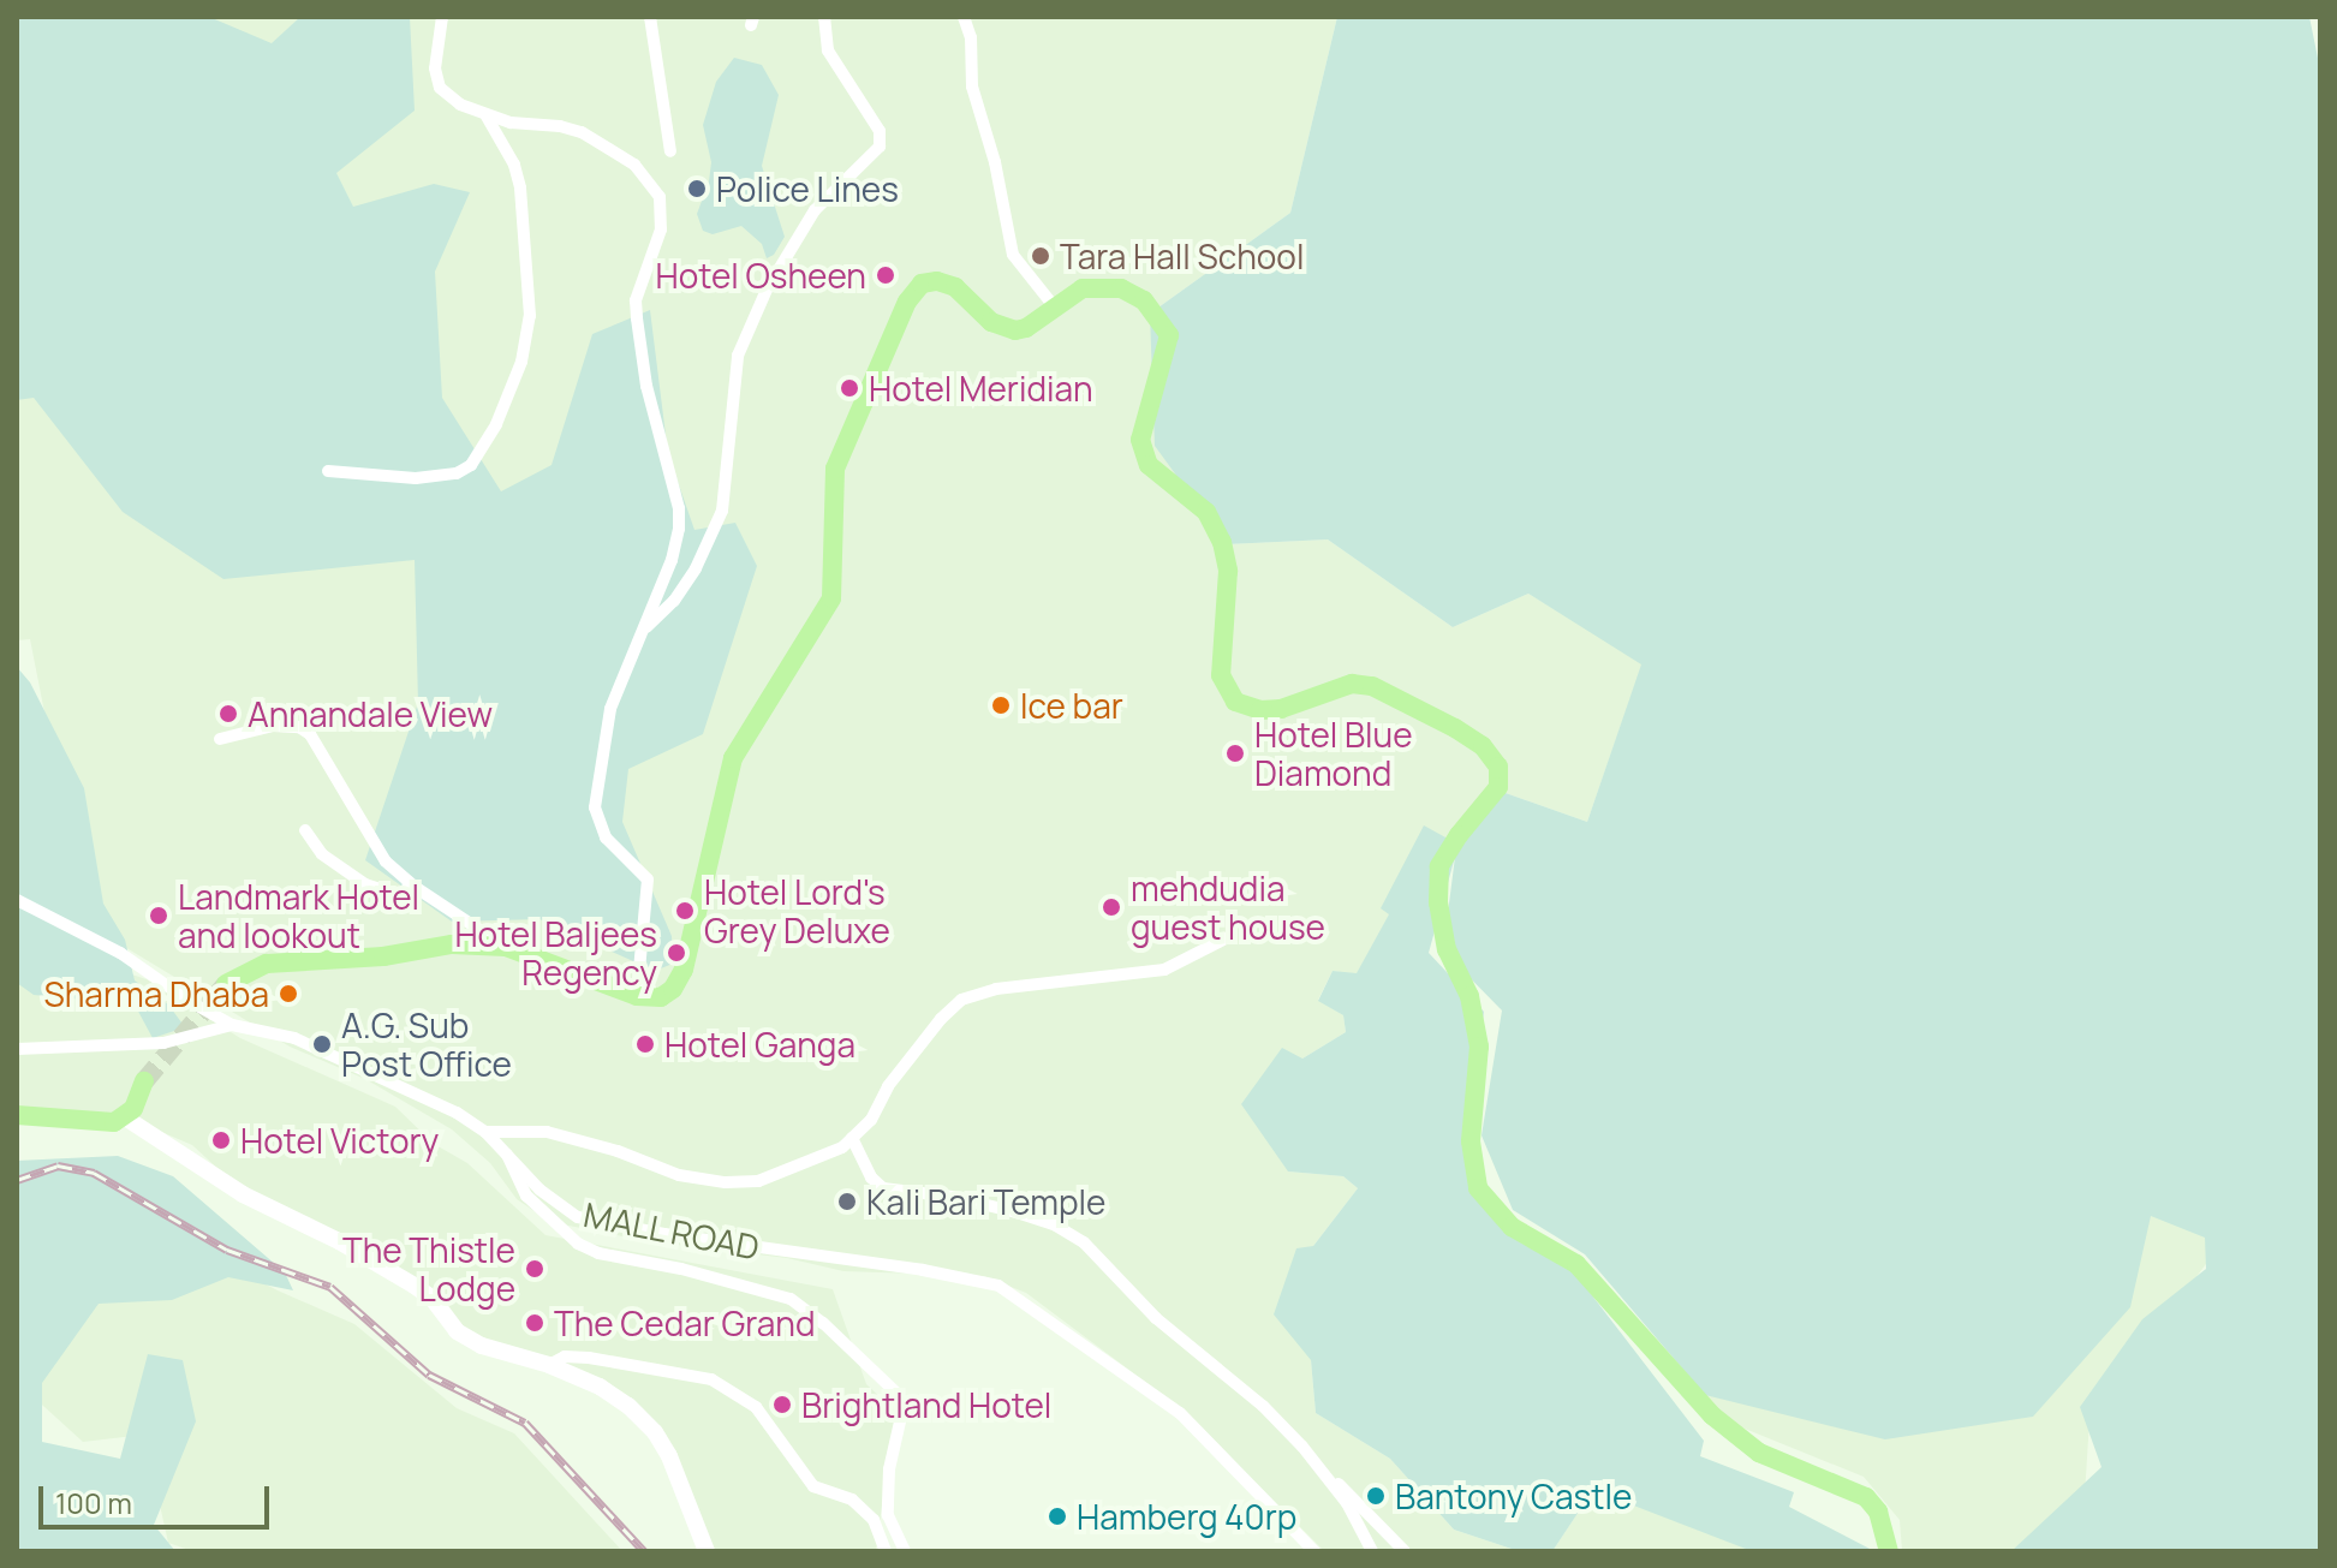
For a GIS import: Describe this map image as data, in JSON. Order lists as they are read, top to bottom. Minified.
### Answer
{"streets":{"street":["MALL ROAD"]},"places":["Police Lines","Tara Hall School","Hotel Osheen","Hotel Meridian","Ice bar","Annandale View","Hotel Blue Diamond","mehdudia guest house","Hotel Lord's Grey Deluxe","Landmark Hotel and lookout","Hotel Baljees Regency","Sharma Dhaba","A.G. Sub Post Office","Hotel Ganga","Hotel Victory","Kali Bari Temple","The Thistle Lodge","The Cedar Grand","Brightland Hotel","Bantony Castle","Hamberg 40rp"],"scale_bar":"100 m"}
